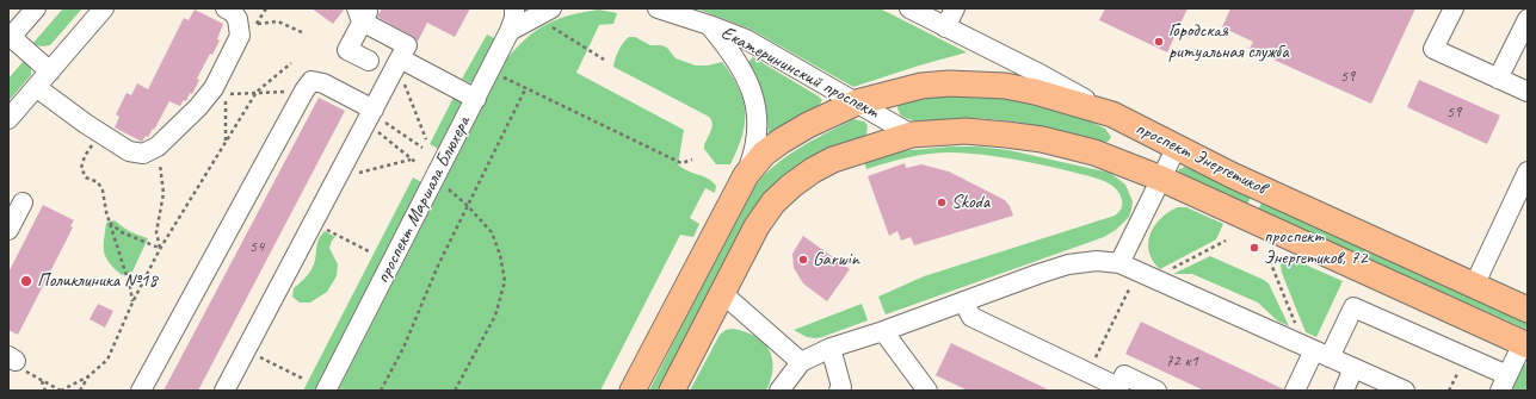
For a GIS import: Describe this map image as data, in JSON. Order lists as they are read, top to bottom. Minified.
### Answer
{"streets":{"main road":["проспект Энергетиков"],"street":["Екатерининский проспект","проспект Маршала Блюхера"]},"crossings":[["Екатерининский проспект","проспект Энергетиков"]],"places":["Городская ритуальная служба","Skoda","проспект Энергетиков, 72","Garwin","Поликлиника №18"],"house_numbers":["59","59","54","72 к1"]}
